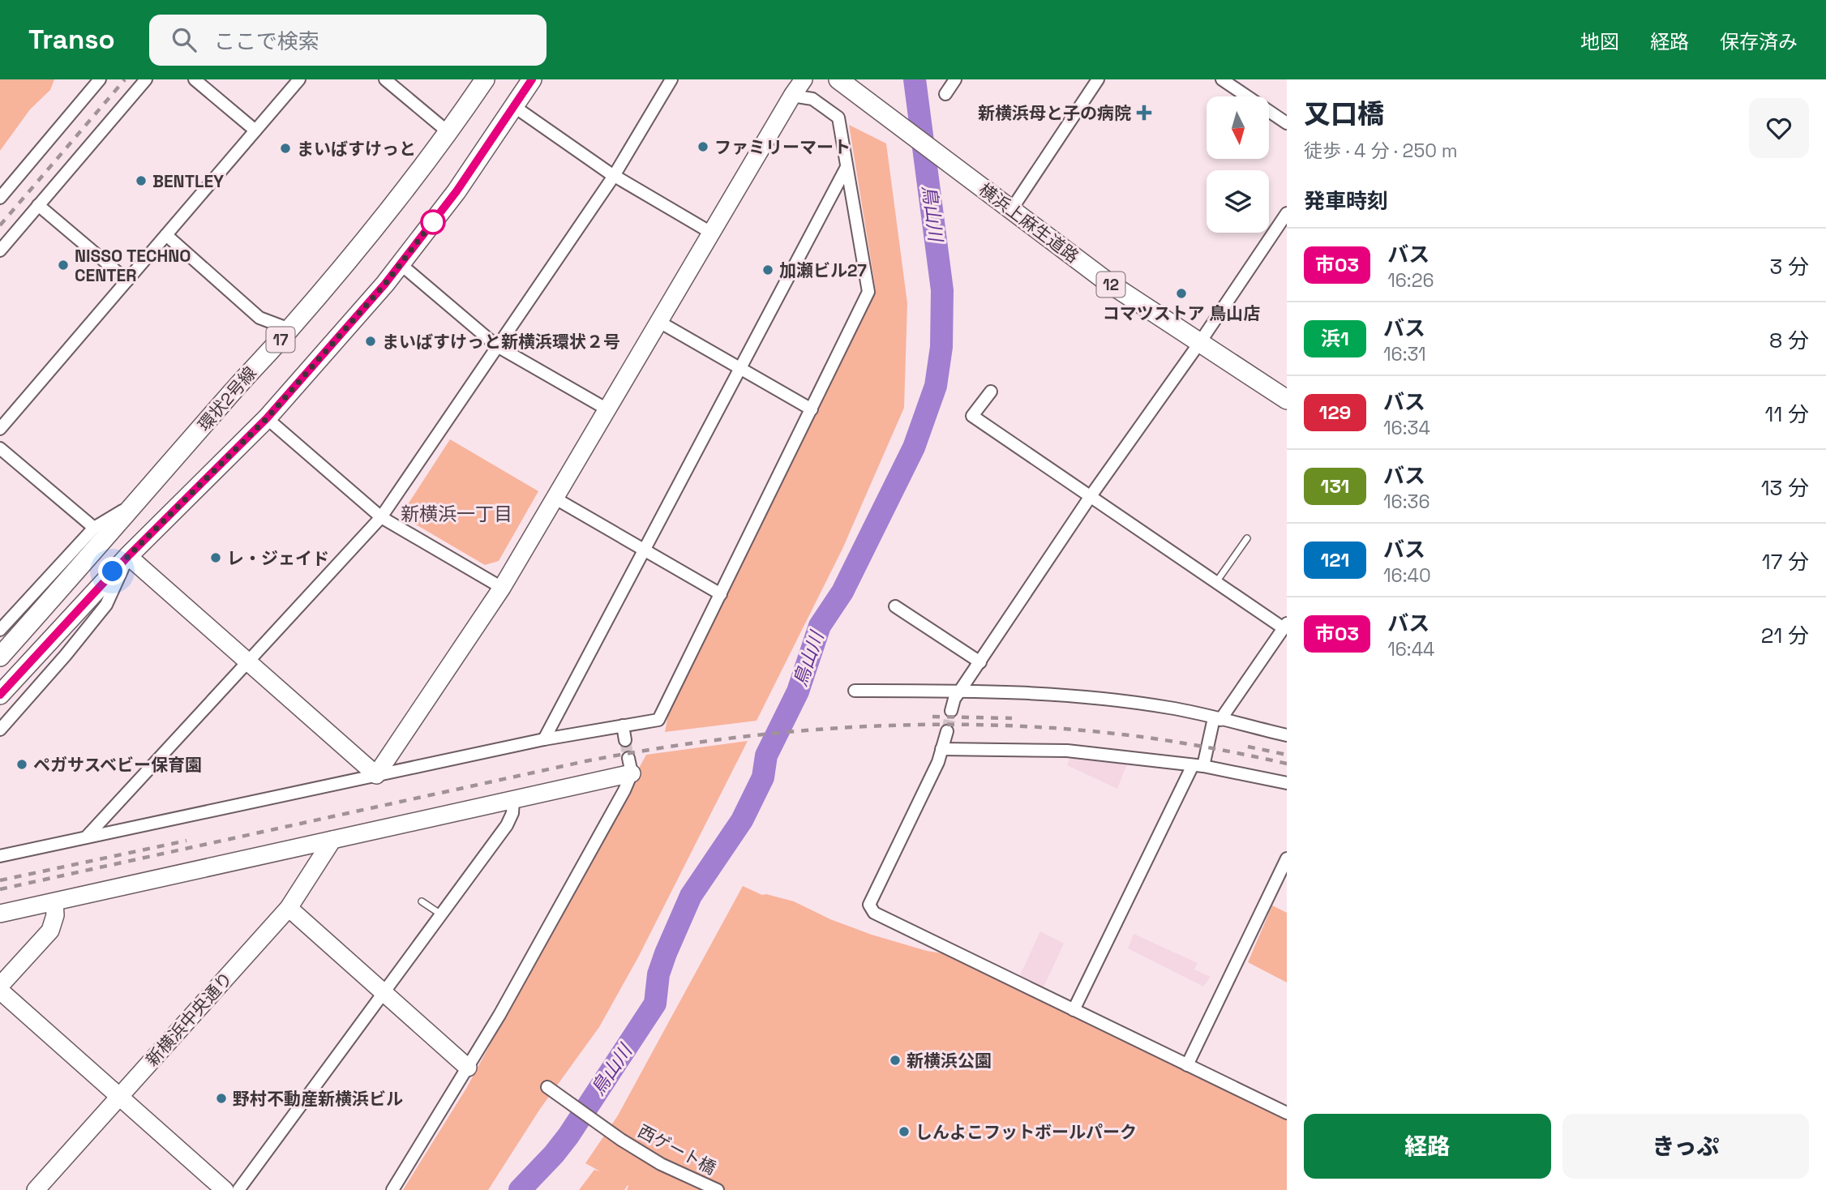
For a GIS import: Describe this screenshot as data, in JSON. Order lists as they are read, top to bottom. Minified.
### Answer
{"streets":{"main road":["横浜上麻生道路","12","17","環状2号線"],"street":["新横浜中央通り","西ゲート橋"]},"districts":["新横浜一丁目"],"water":["鳥山川"],"places":{"health":["新横浜母と子の病院"],"other":["ファミリーマート","まいばすけっと","BENTLEY","NISSO TECHNO CENTER","加瀬ビル27","コマツストア 鳥山店","まいばすけっと新横浜環状２号","レ・ジェイド","ペガサスベビー保育園","新横浜公園","野村不動産新横浜ビル","しんよこフットボールパーク"]},"lines":["bus line 市03"],"north":"bottom","page":{"header":"Transo","search":"ここで検索","nav":["地図","経路","保存済み"],"heading":[["又口橋","徒歩 · 4 分 · 250 m"],"発車時刻"],"list":[{"mark":"市03","name":"バス","note":"16:26","value":"3 分"},{"mark":"浜1","name":"バス","note":"16:31","value":"8 分"},{"mark":"129","name":"バス","note":"16:34","value":"11 分"},{"mark":"131","name":"バス","note":"16:36","value":"13 分"},{"mark":"121","name":"バス","note":"16:40","value":"17 分"},{"mark":"市03","name":"バス","note":"16:44","value":"21 分"}],"buttons":["経路","きっぷ"]}}
